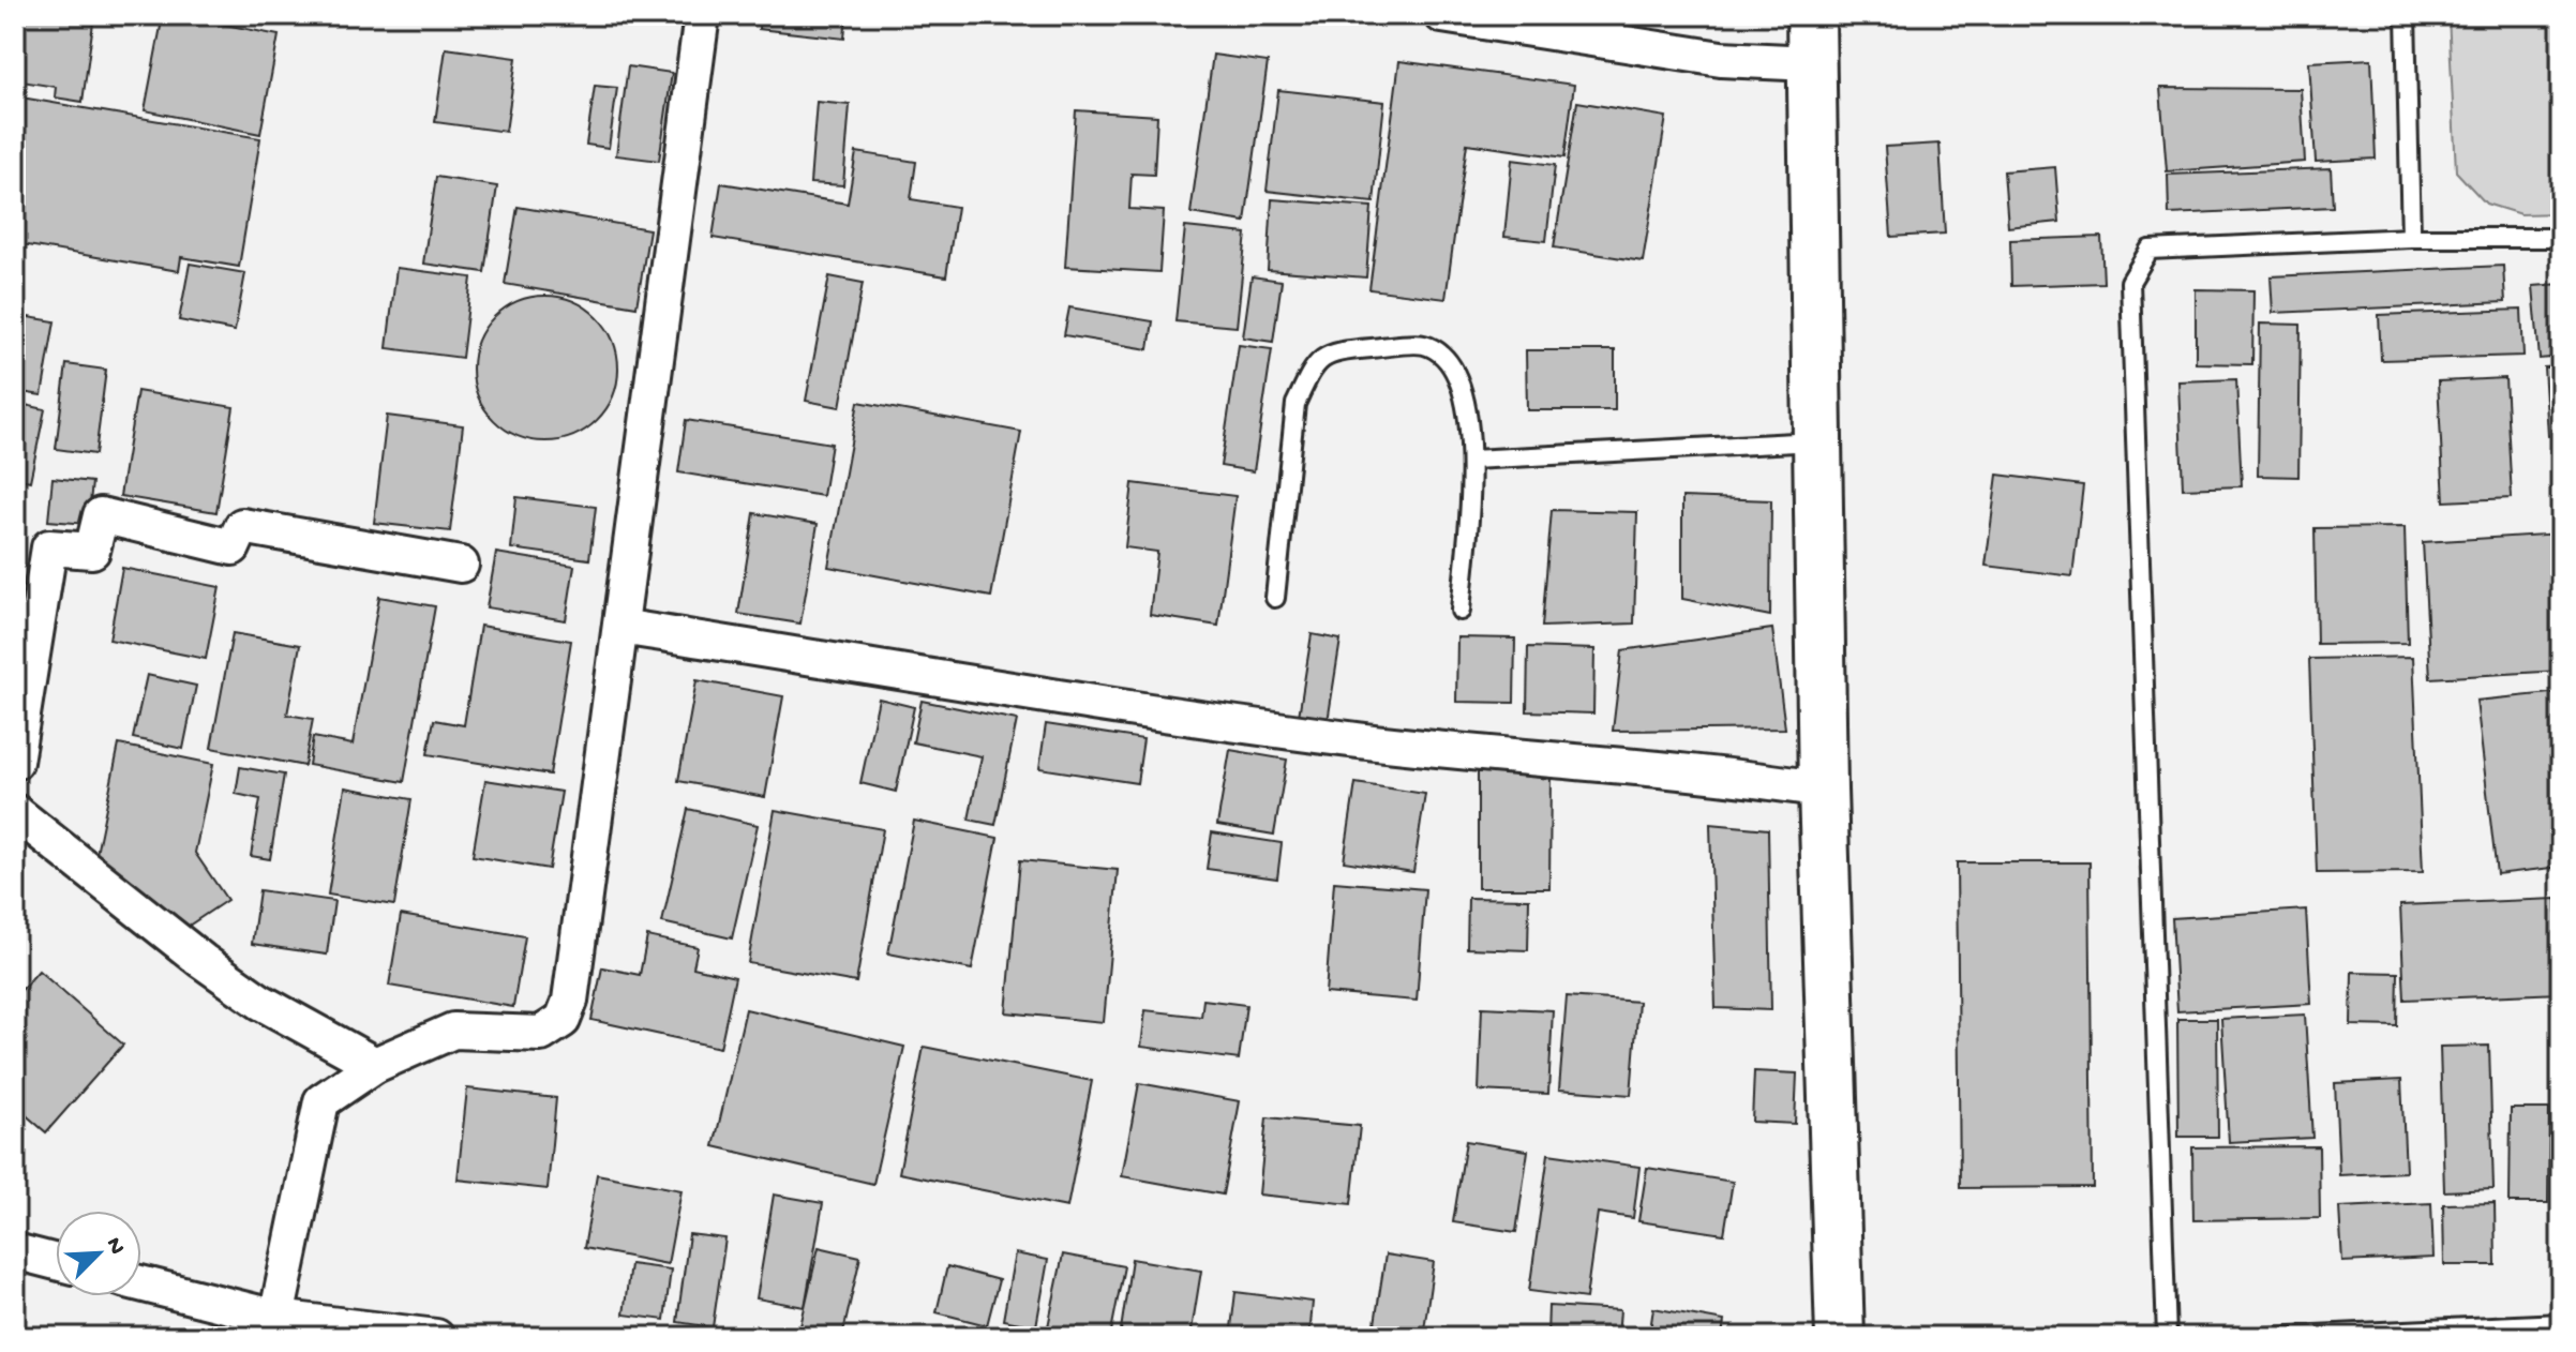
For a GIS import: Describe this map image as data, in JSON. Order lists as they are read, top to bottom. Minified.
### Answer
{"north":"top right"}
